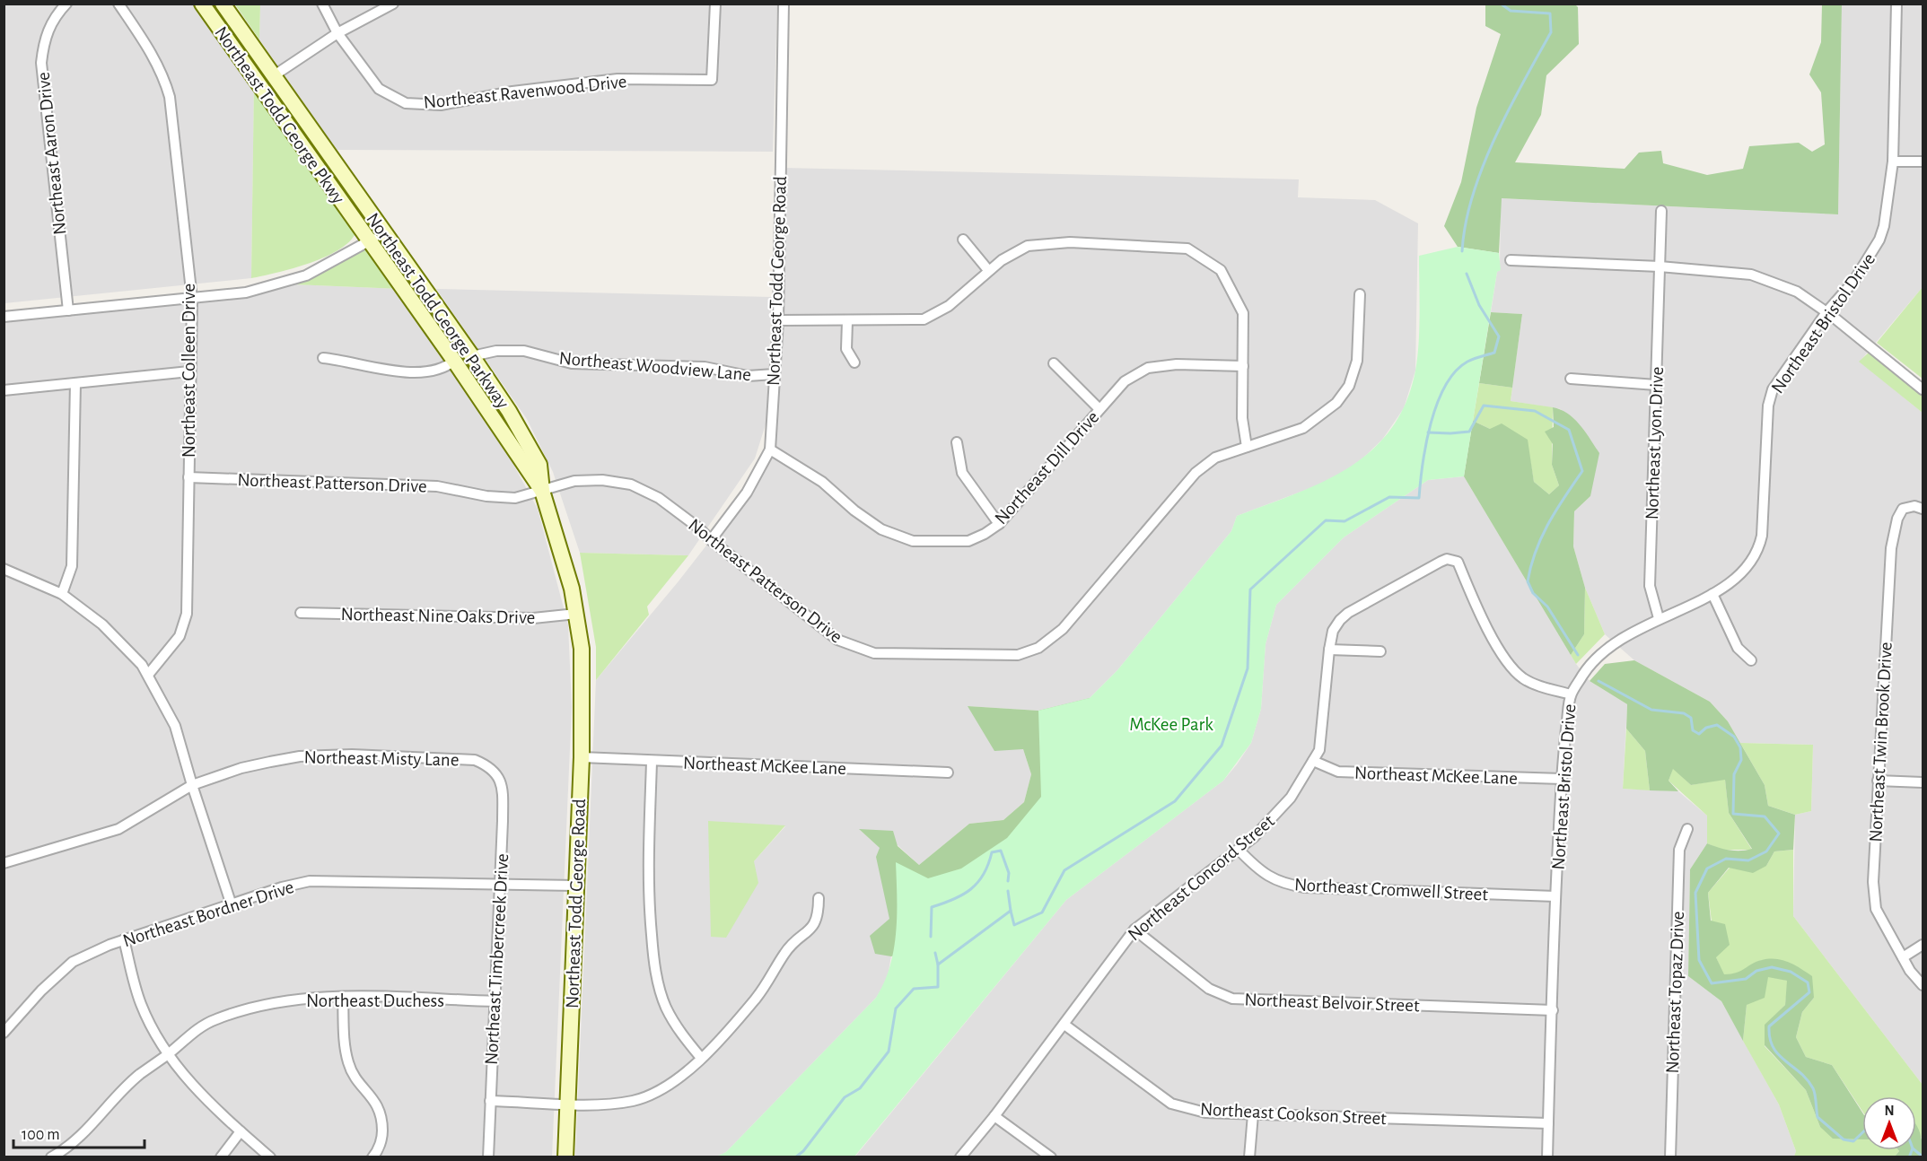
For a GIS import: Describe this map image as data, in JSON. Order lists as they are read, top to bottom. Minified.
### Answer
{"streets":{"main road":["Northeast Todd George Pkwy","Northeast Todd George Road","Northeast Todd George Parkway"],"street":["Northeast Ravenwood Drive","Northeast Aaron Drive","Northeast Bristol Drive","Northeast Woodview Lane","Northeast Colleen Drive","Northeast Lyon Drive","Northeast Dill Drive","Northeast Patterson Drive","Northeast Nine Oaks Drive","Northeast Twin Brook Drive","Northeast Misty Lane","Northeast McKee Lane","Northeast Concord Street","Northeast Cromwell Street","Northeast Bordner Drive","Northeast Timbercreek Drive","Northeast Topaz Drive","Northeast Duchess","Northeast Belvoir Street","Northeast Cookson Street"]},"crossings":[["Northeast Todd George Pkwy","Northeast Todd George Parkway"],["Northeast Todd George Pkwy","Northeast Patterson Drive"],["Northeast Todd George Road","Northeast Todd George Parkway"],["Northeast Todd George Road","Northeast Woodview Lane"],["Northeast Todd George Road","Northeast Dill Drive"],["Northeast Todd George Road","Northeast Patterson Drive"],["Northeast Todd George Road","Northeast McKee Lane"],["Northeast Todd George Road","Northeast Bordner Drive"],["Northeast Todd George Parkway","Northeast Woodview Lane"],["Northeast Todd George Parkway","Northeast Patterson Drive"],["Northeast Todd George Parkway","Northeast Nine Oaks Drive"],["Northeast Bristol Drive","Northeast Lyon Drive"],["Northeast Bristol Drive","Northeast McKee Lane"],["Northeast Bristol Drive","Northeast Concord Street"],["Northeast Bristol Drive","Northeast Cromwell Street"],["Northeast Bristol Drive","Northeast Belvoir Street"],["Northeast Bristol Drive","Northeast Cookson Street"],["Northeast Colleen Drive","Northeast Patterson Drive"],["Northeast Misty Lane","Northeast Timbercreek Drive"],["Northeast McKee Lane","Northeast Concord Street"],["Northeast Concord Street","Northeast Cromwell Street"],["Northeast Concord Street","Northeast Belvoir Street"],["Northeast Concord Street","Northeast Cookson Street"],["Northeast Bordner Drive","Northeast Timbercreek Drive"],["Northeast Timbercreek Drive","Northeast Duchess"]],"parks":["McKee Park"],"scale_bar":"100 m","north":"top"}
